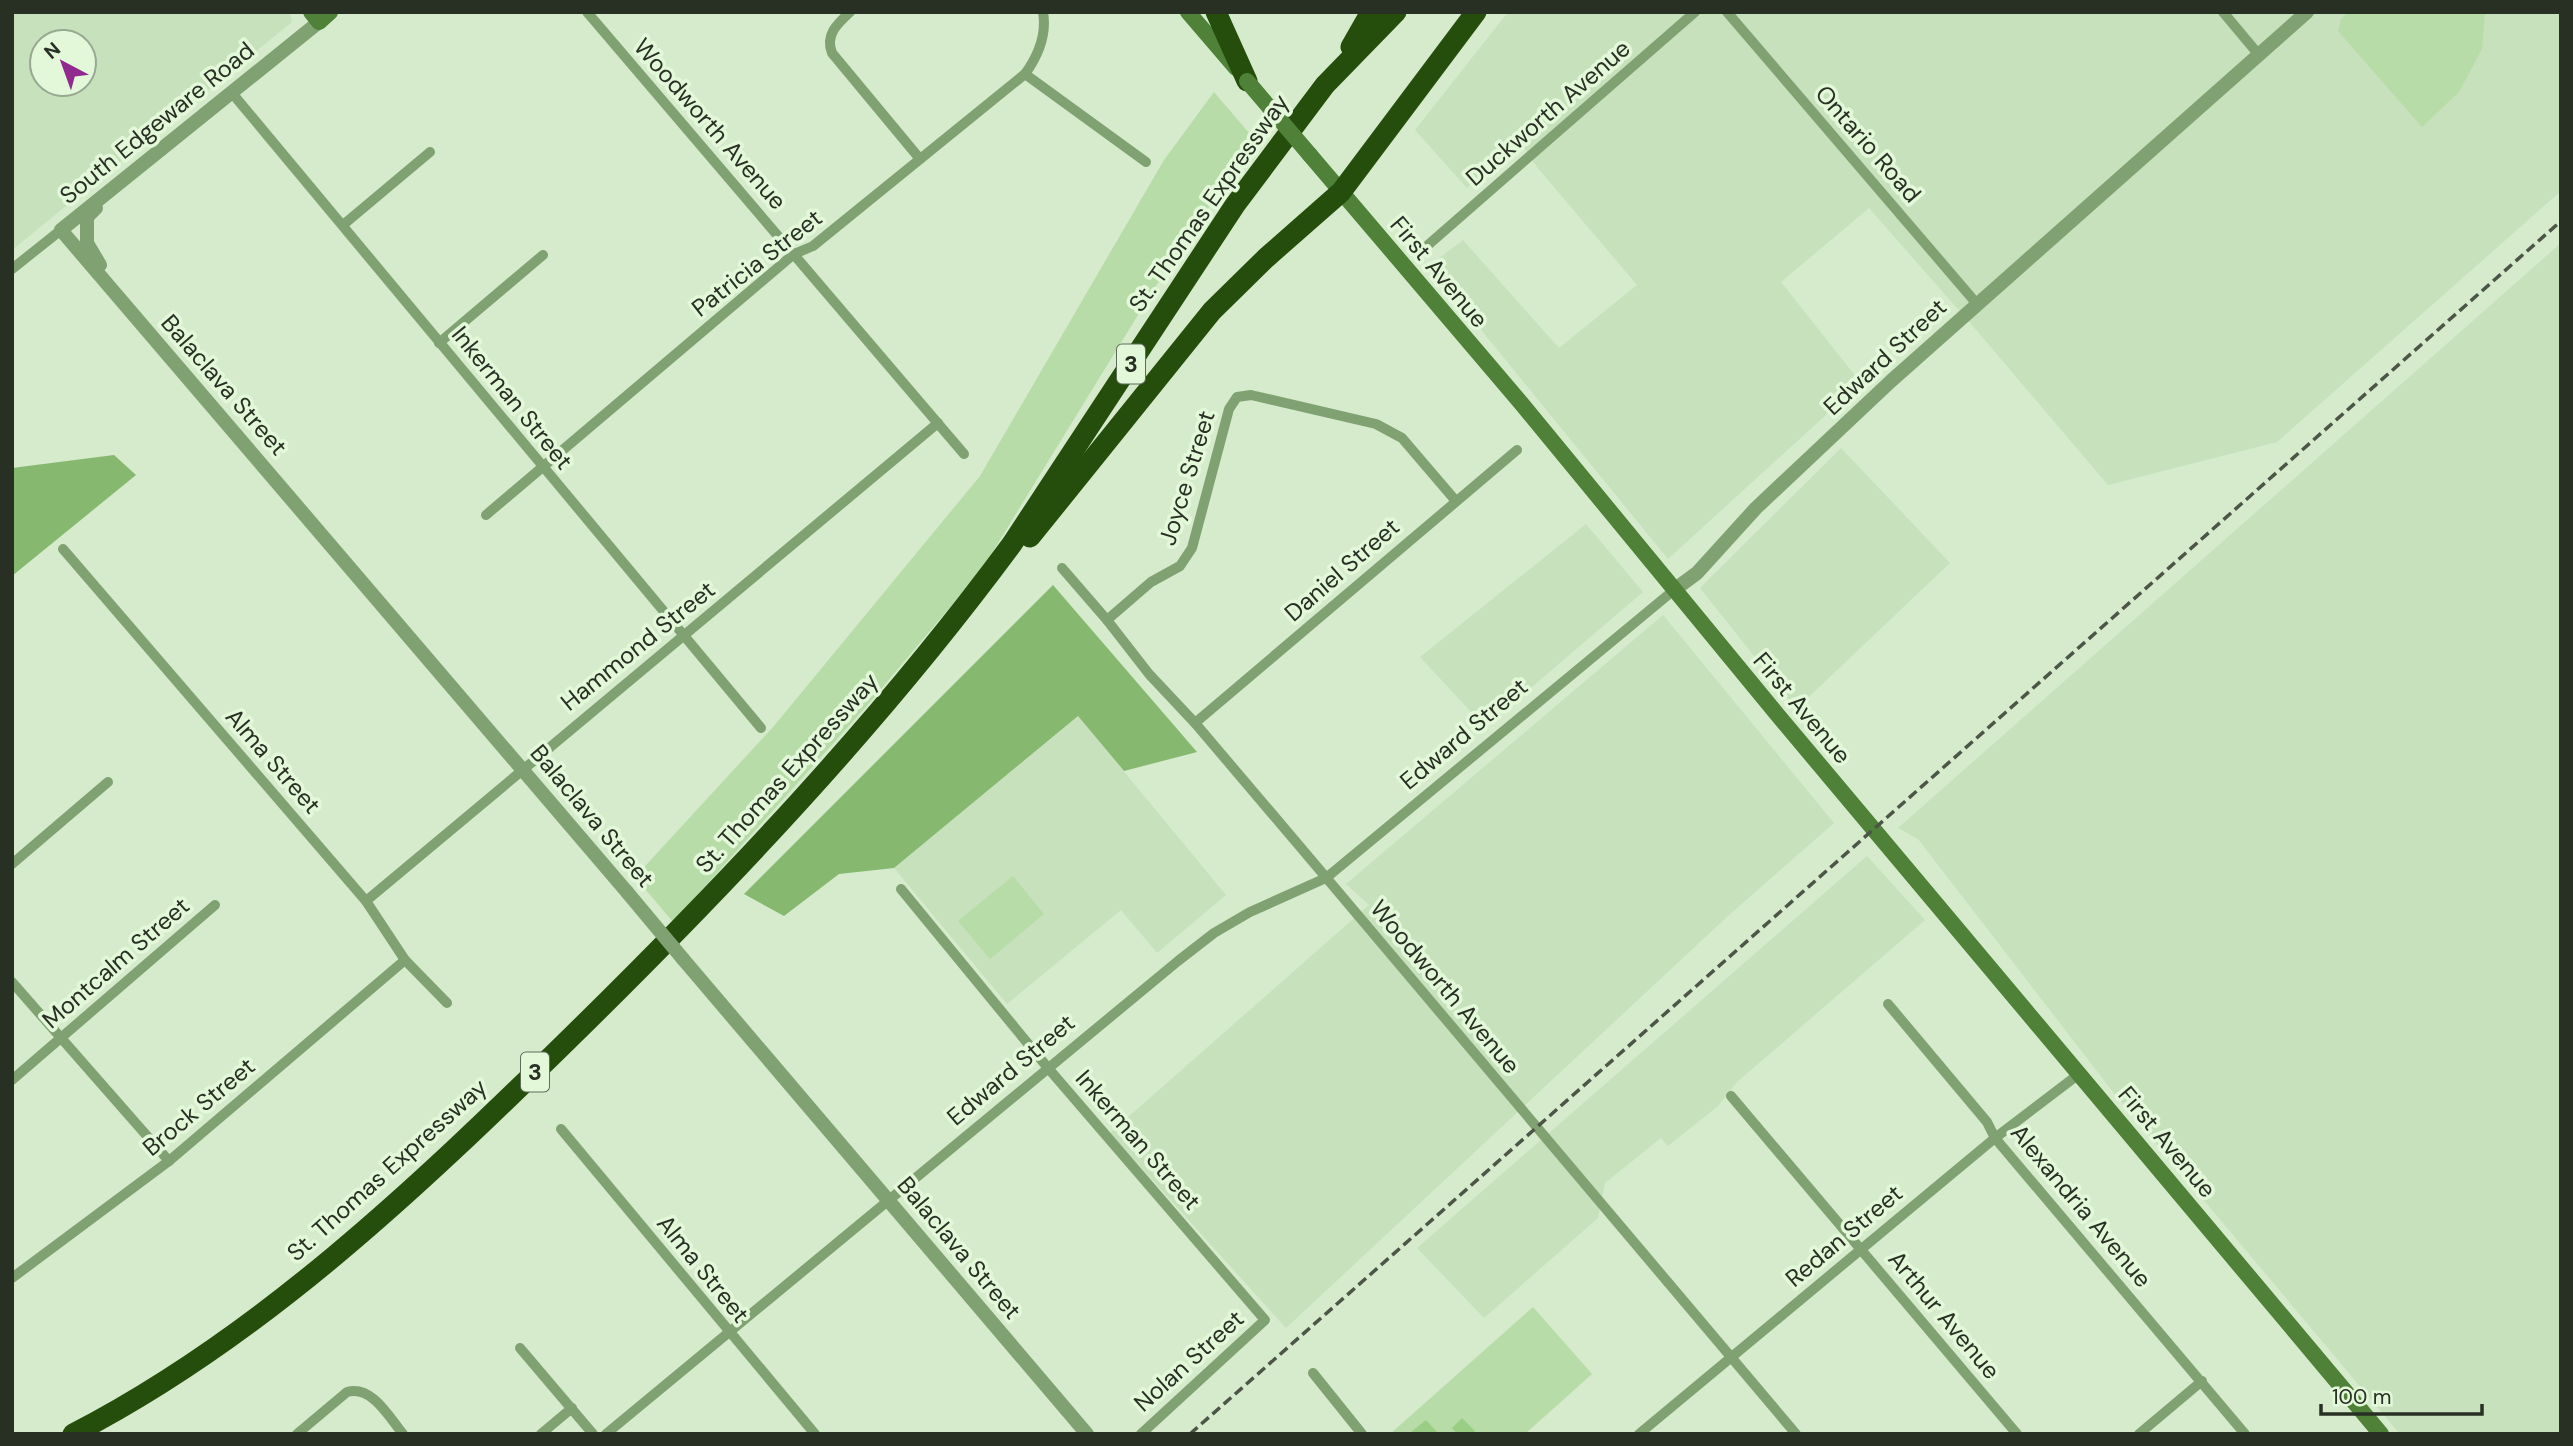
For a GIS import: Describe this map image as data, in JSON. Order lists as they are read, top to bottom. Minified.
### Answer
{"streets":{"highway":["St. Thomas Expressway","3"],"main road":["First Avenue"],"street":["Duckworth Avenue","South Edgeware Road","Woodworth Avenue","Ontario Road","Patricia Street","Edward Street","Balaclava Street","Inkerman Street","Joyce Street","Daniel Street","Hammond Street","Alma Street","Montcalm Street","Brock Street","Alexandria Avenue","Redan Street","Arthur Avenue","Nolan Street"]},"crossings":[["South Edgeware Road","Balaclava Street"],["South Edgeware Road","Inkerman Street"],["Woodworth Avenue","Patricia Street"],["Woodworth Avenue","Edward Street"],["Woodworth Avenue","Joyce Street"],["Woodworth Avenue","Daniel Street"],["Woodworth Avenue","Hammond Street"],["Woodworth Avenue","Redan Street"],["Ontario Road","Edward Street"],["Patricia Street","Inkerman Street"],["First Avenue","Edward Street"],["First Avenue","Redan Street"],["Edward Street","Balaclava Street"],["Edward Street","Inkerman Street"],["Edward Street","Alma Street"],["Balaclava Street","Hammond Street"],["Inkerman Street","Hammond Street"],["Inkerman Street","Nolan Street"],["Joyce Street","Daniel Street"],["Hammond Street","Alma Street"],["Alma Street","Brock Street"],["Alexandria Avenue","Redan Street"],["Redan Street","Arthur Avenue"]],"scale_bar":"100 m","north":"top left"}
